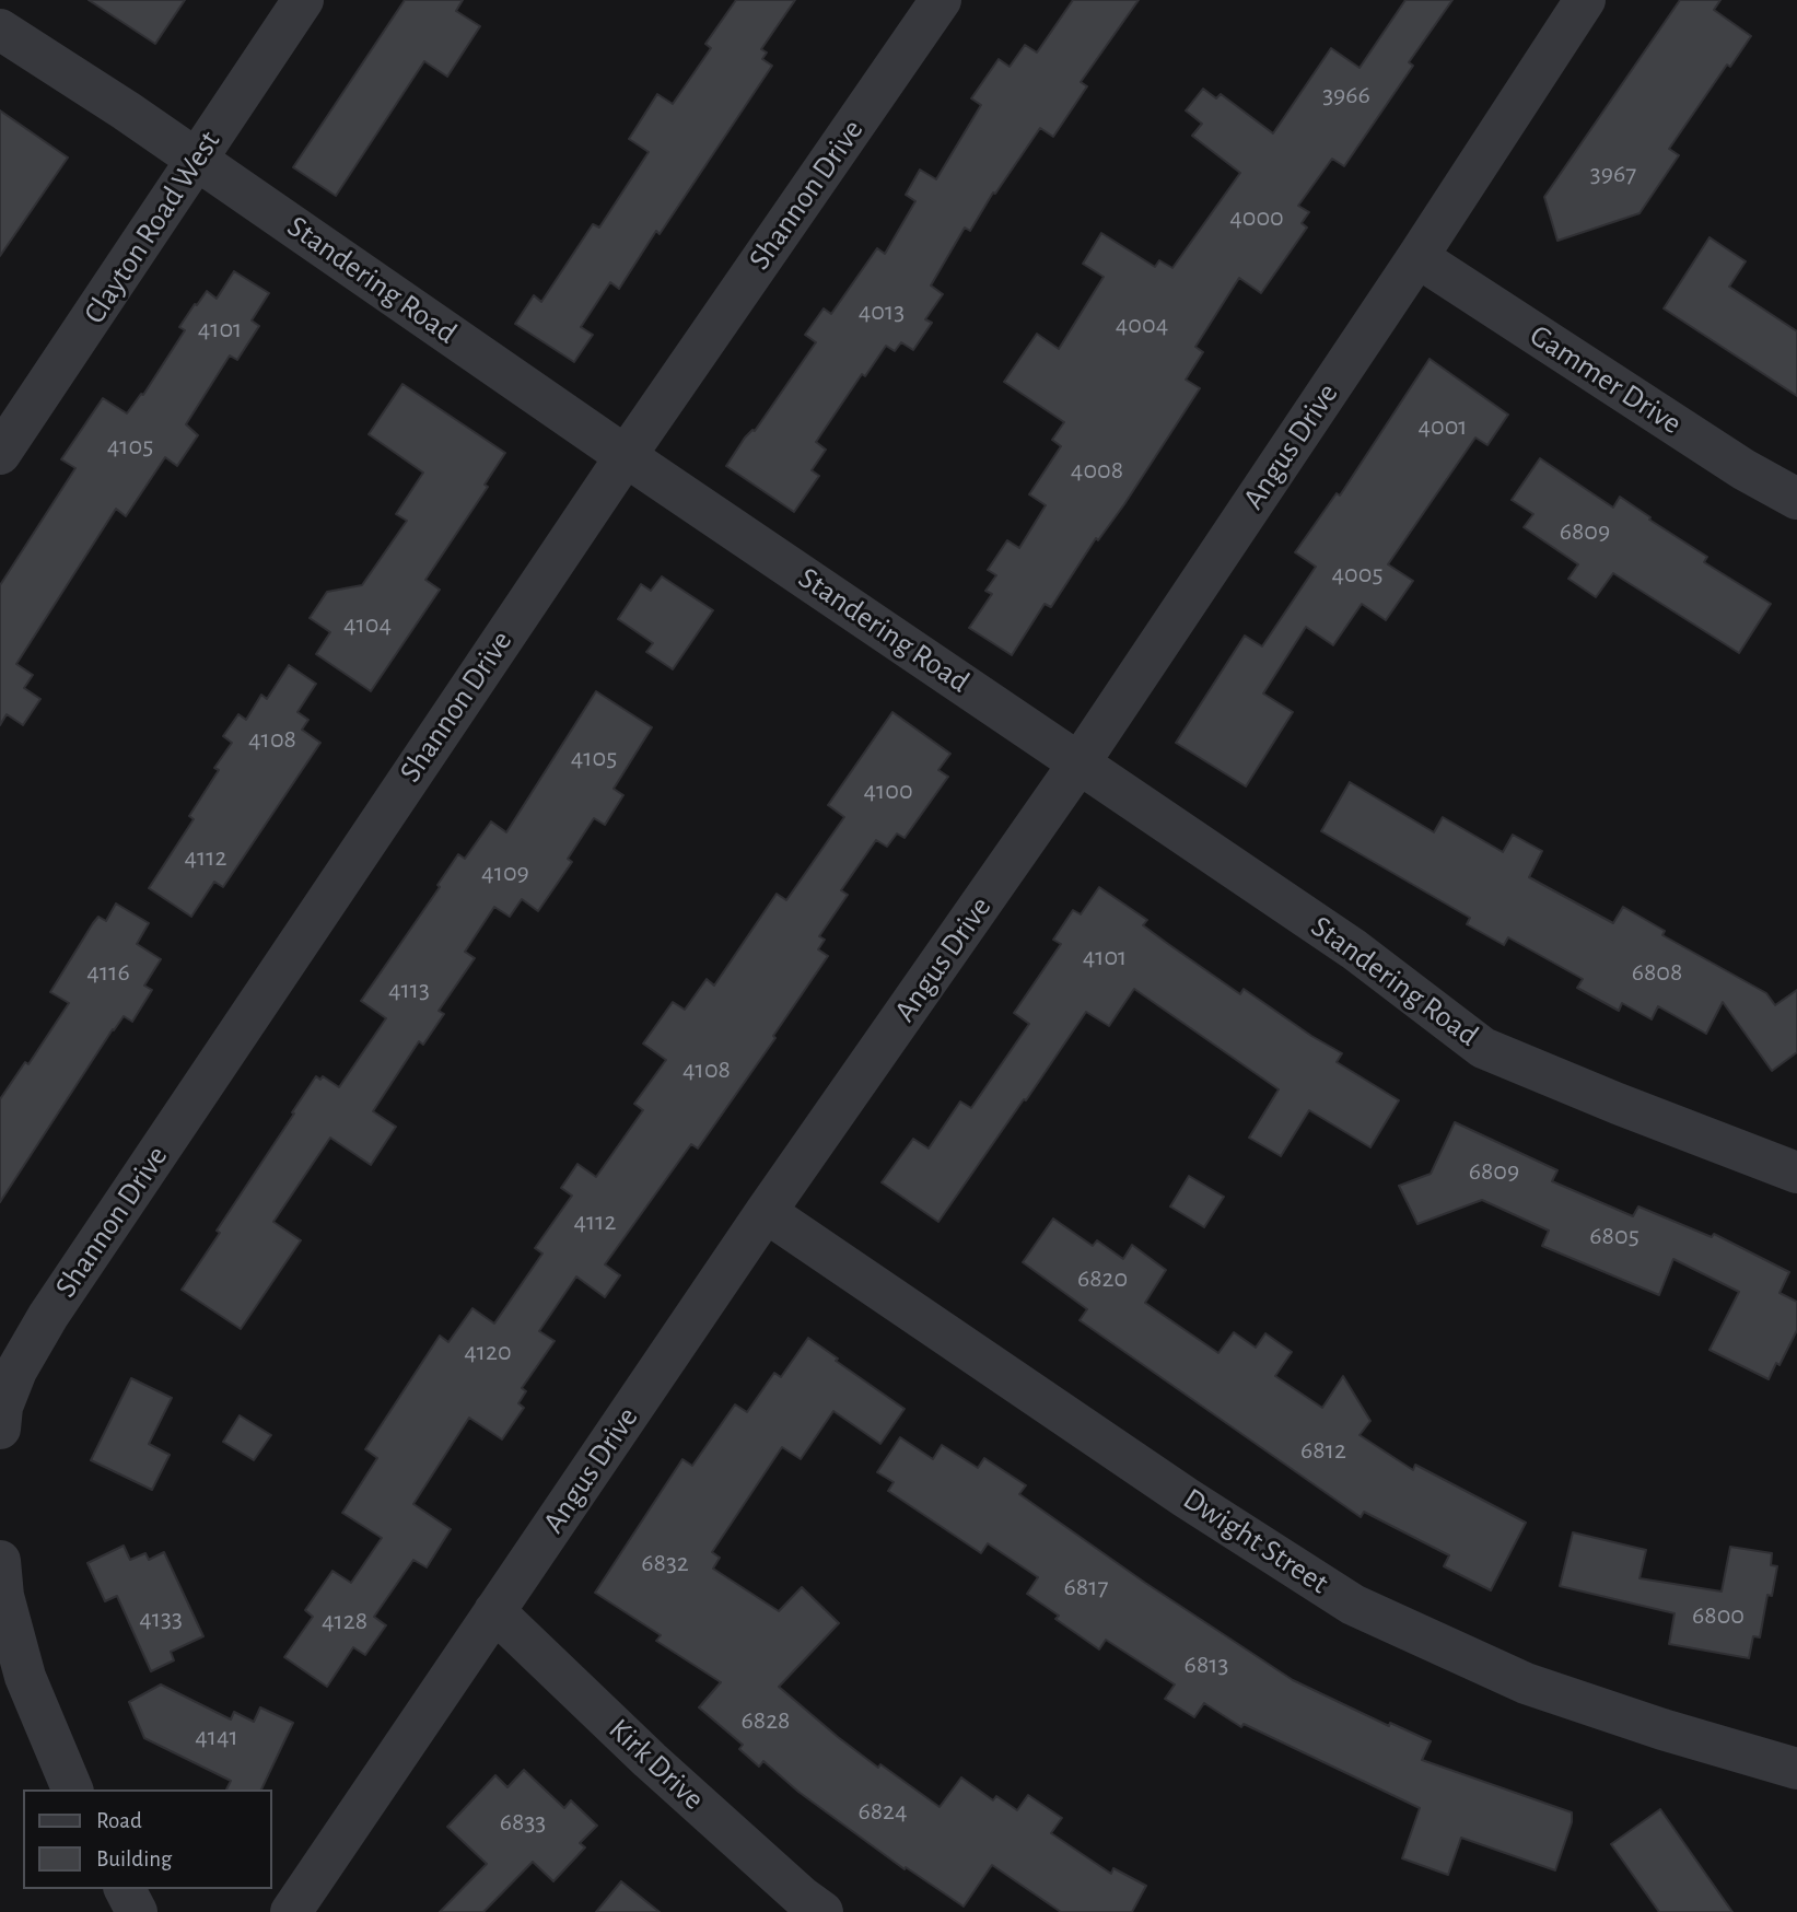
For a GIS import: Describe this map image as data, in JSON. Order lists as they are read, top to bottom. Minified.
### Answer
{"streets":{"street":["Shannon Drive","Clayton Road West","Standering Road","Gammer Drive","Angus Drive","Dwight Street","Kirk Drive"]},"crossings":[["Shannon Drive","Standering Road"],["Clayton Road West","Standering Road"],["Standering Road","Angus Drive"],["Gammer Drive","Angus Drive"],["Angus Drive","Dwight Street"],["Angus Drive","Kirk Drive"]],"house_numbers":["3966","3967","4000","4013","4004","4101","4001","4105","4008","6809","4005","4104","4108","4105","4100","4112","4109","4101","4116","6808","4113","4108","6809","4112","6805","6820","4120","6812","6832","6817","6800","4133","4128","6813","6828","4141","6824","6833"],"legend":["Road","Building"]}
